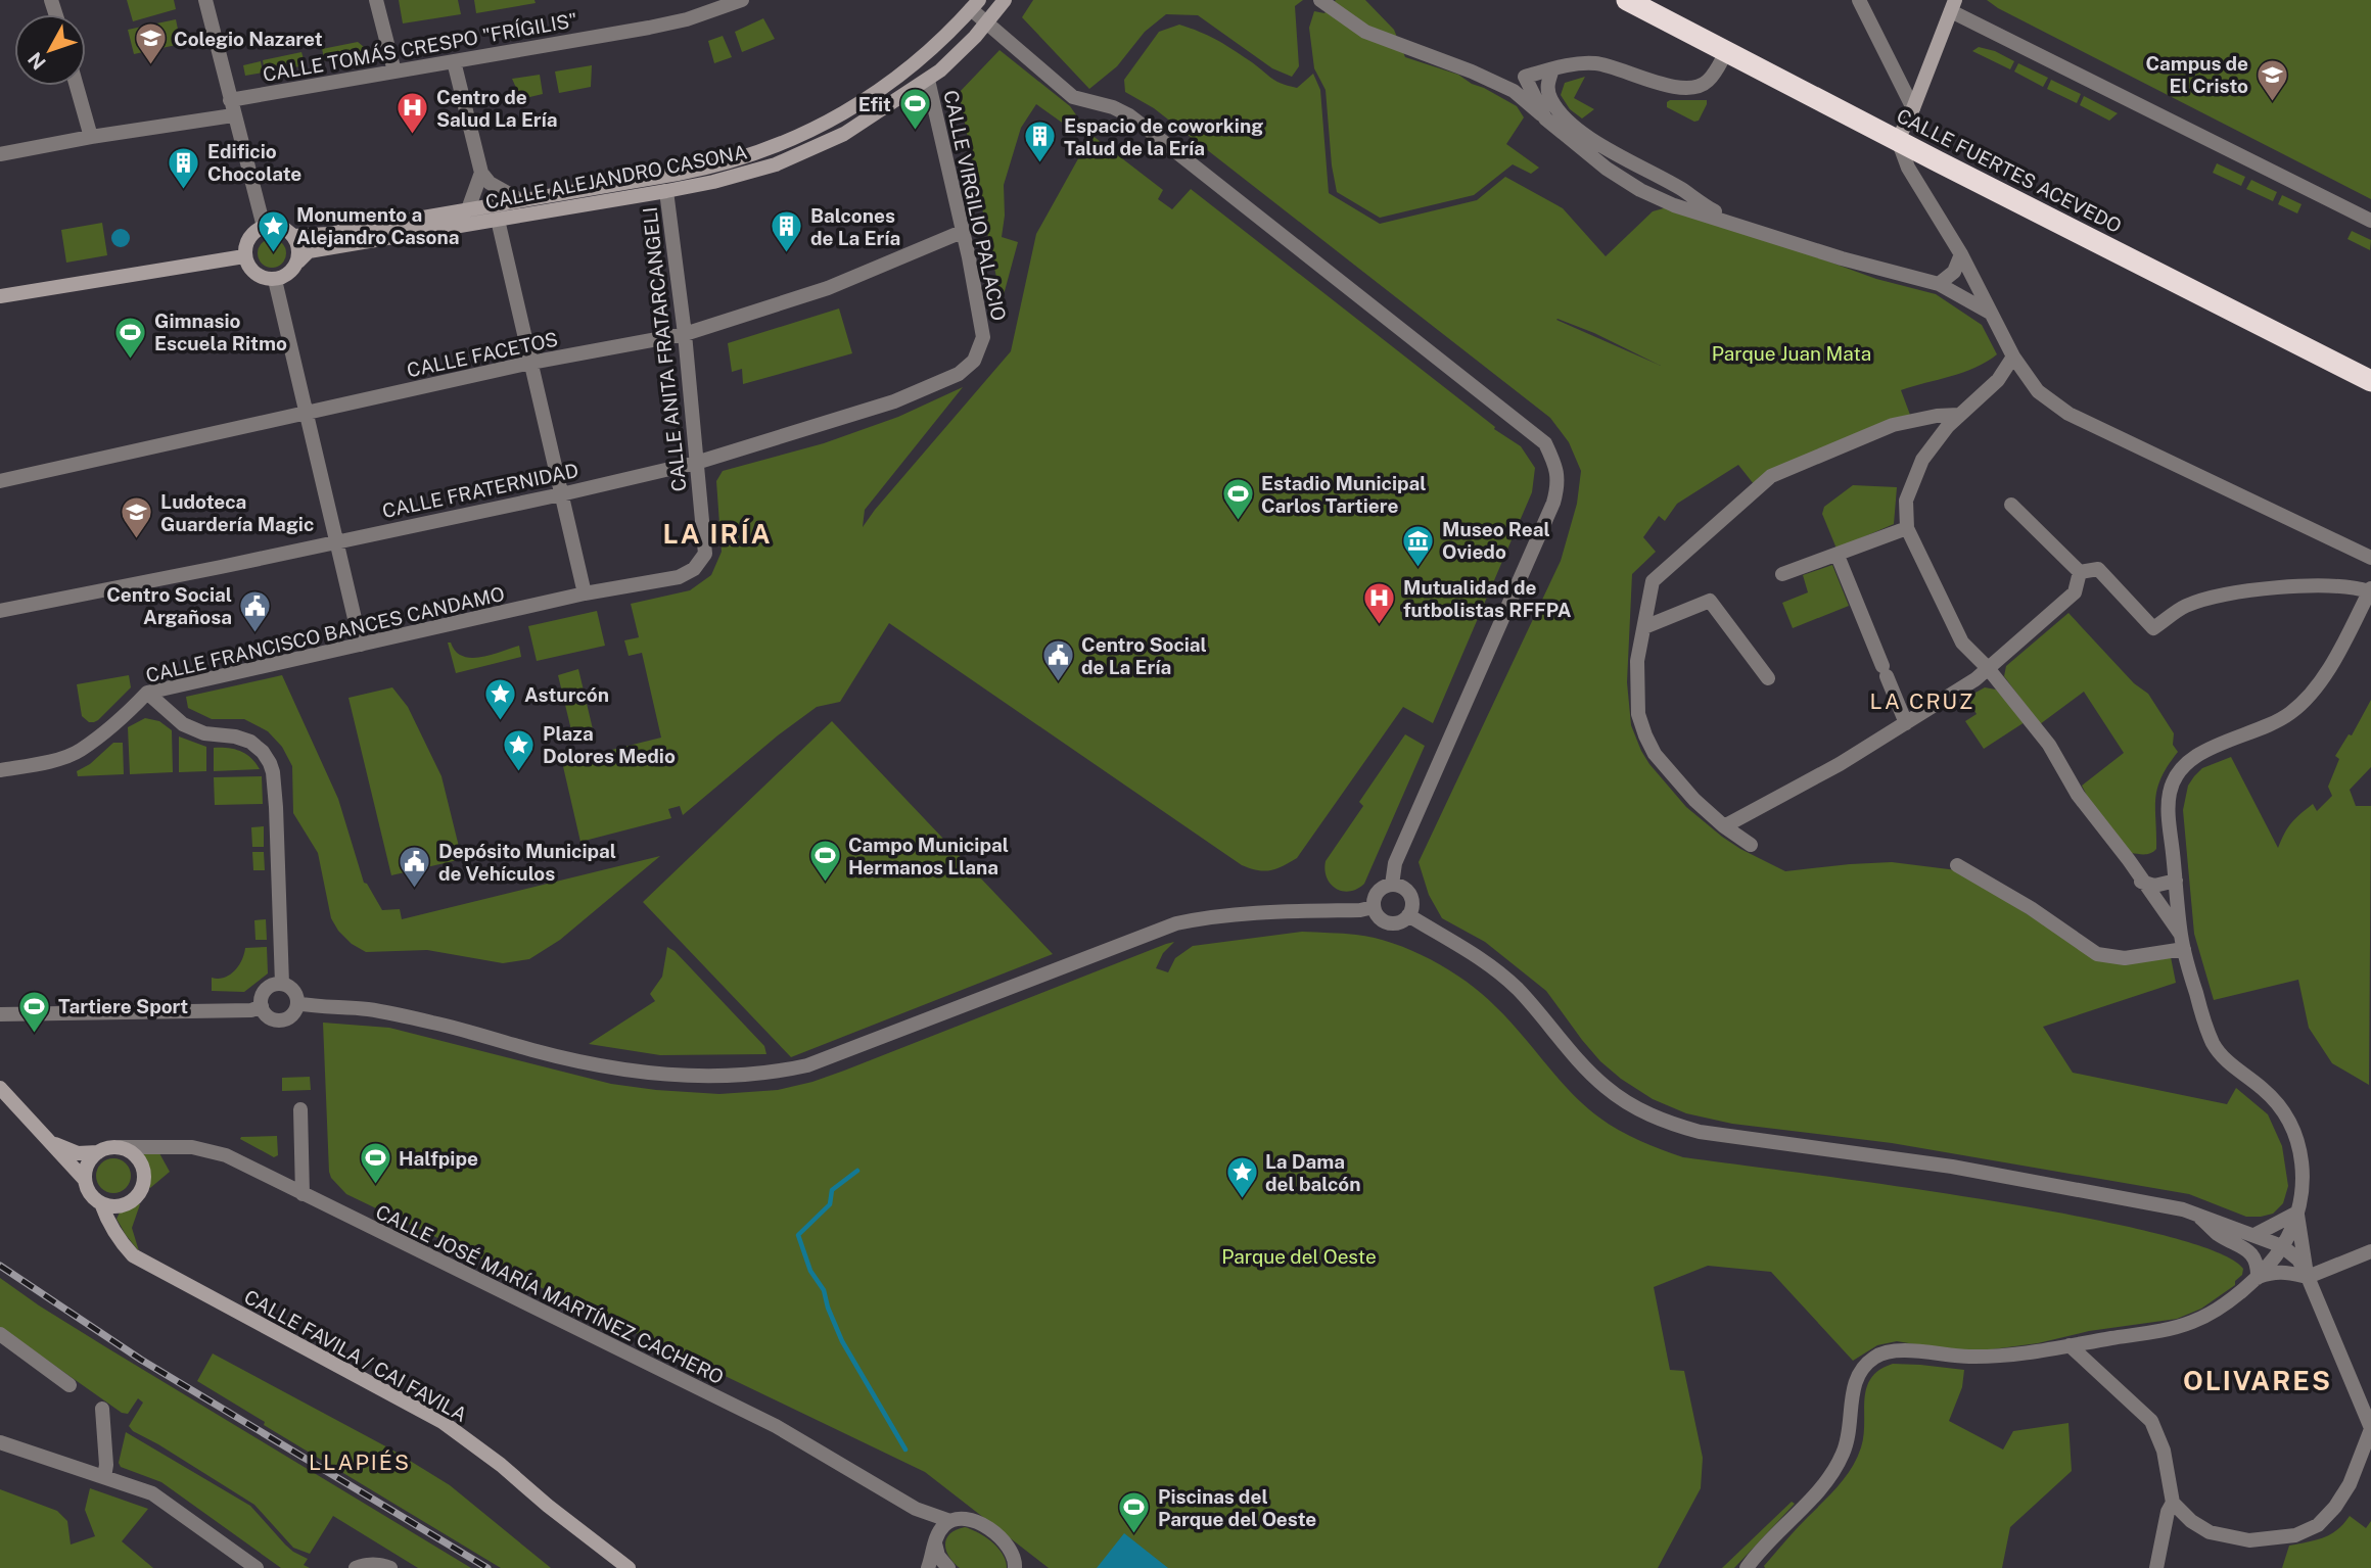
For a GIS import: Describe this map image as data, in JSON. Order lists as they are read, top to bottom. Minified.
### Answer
{"streets":{"highway":["CALLE FUERTES ACEVEDO"],"main road":["CALLE ALEJANDRO CASONA","CALLE FAVILA / CAI FAVILA"],"street":["CALLE TOMÁS CRESPO \"FRÍGILIS\"","CALLE VIRGILIO PALACIO","CALLE ANITA FRATARCANGELI","CALLE FACETOS","CALLE FRATERNIDAD","CALLE FRANCISCO BANCES CANDAMO","CALLE JOSÉ MARÍA MARTÍNEZ CACHERO"]},"crossings":[["CALLE ALEJANDRO CASONA","CALLE VIRGILIO PALACIO"],["CALLE ALEJANDRO CASONA","CALLE ANITA FRATARCANGELI"],["CALLE VIRGILIO PALACIO","CALLE FACETOS"],["CALLE VIRGILIO PALACIO","CALLE FRATERNIDAD"],["CALLE ANITA FRATARCANGELI","CALLE FACETOS"],["CALLE ANITA FRATARCANGELI","CALLE FRATERNIDAD"],["CALLE ANITA FRATARCANGELI","CALLE FRANCISCO BANCES CANDAMO"],["CALLE JOSÉ MARÍA MARTÍNEZ CACHERO","CALLE FAVILA / CAI FAVILA"]],"districts":["LA IRÍA","LA CRUZ","OLIVARES","LLAPIÉS"],"parks":["Parque Juan Mata","Parque del Oeste"],"places":{"school or university":["Colegio Nazaret","Campus de El Cristo","Ludoteca Guardería Magic"],"sports":["Efit","Gimnasio Escuela Ritmo","Estadio Municipal Carlos Tartiere","Campo Municipal Hermanos Llana","Tartiere Sport","Halfpipe","Piscinas del Parque del Oeste"],"hospital":["Centro de Salud La Ería","Mutualidad de futbolistas RFFPA"],"building":["Espacio de coworking Talud de la Ería","Edificio Chocolate","Balcones de La Ería"],"place":["Monumento a Alejandro Casona","Asturcón","Plaza Dolores Medio","La Dama del balcón"],"museum":["Museo Real Oviedo"],"public building":["Centro Social Argañosa","Centro Social de La Ería","Depósito Municipal de Vehículos"]},"north":"bottom left"}
